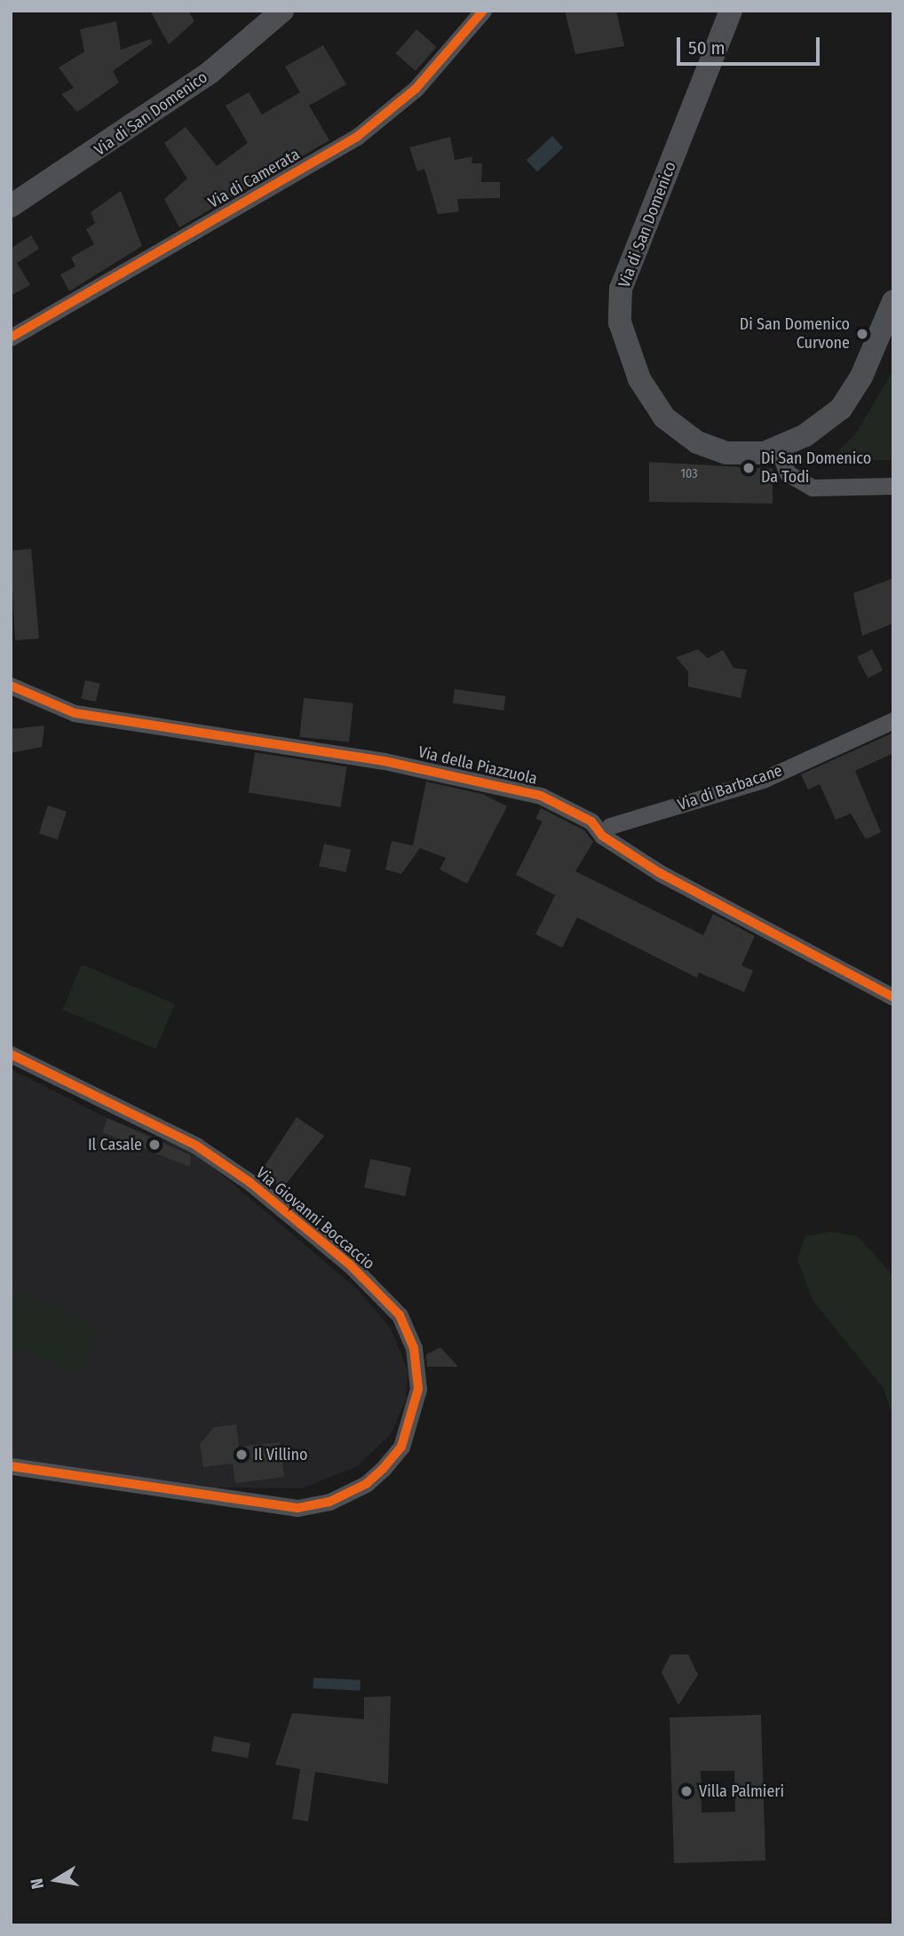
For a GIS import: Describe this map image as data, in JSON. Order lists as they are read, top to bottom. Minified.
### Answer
{"streets":{"main road":["Via di San Domenico"],"street":["Via di Camerata","Via della Piazzuola","Via di Barbacane","Via Giovanni Boccaccio"]},"crossings":[["Via della Piazzuola","Via di Barbacane"]],"places":["Di San Domenico Curvone","Di San Domenico Da Todi","Il Casale","Il Villino","Villa Palmieri"],"house_numbers":["103"],"scale_bar":"50 m","north":"left"}
